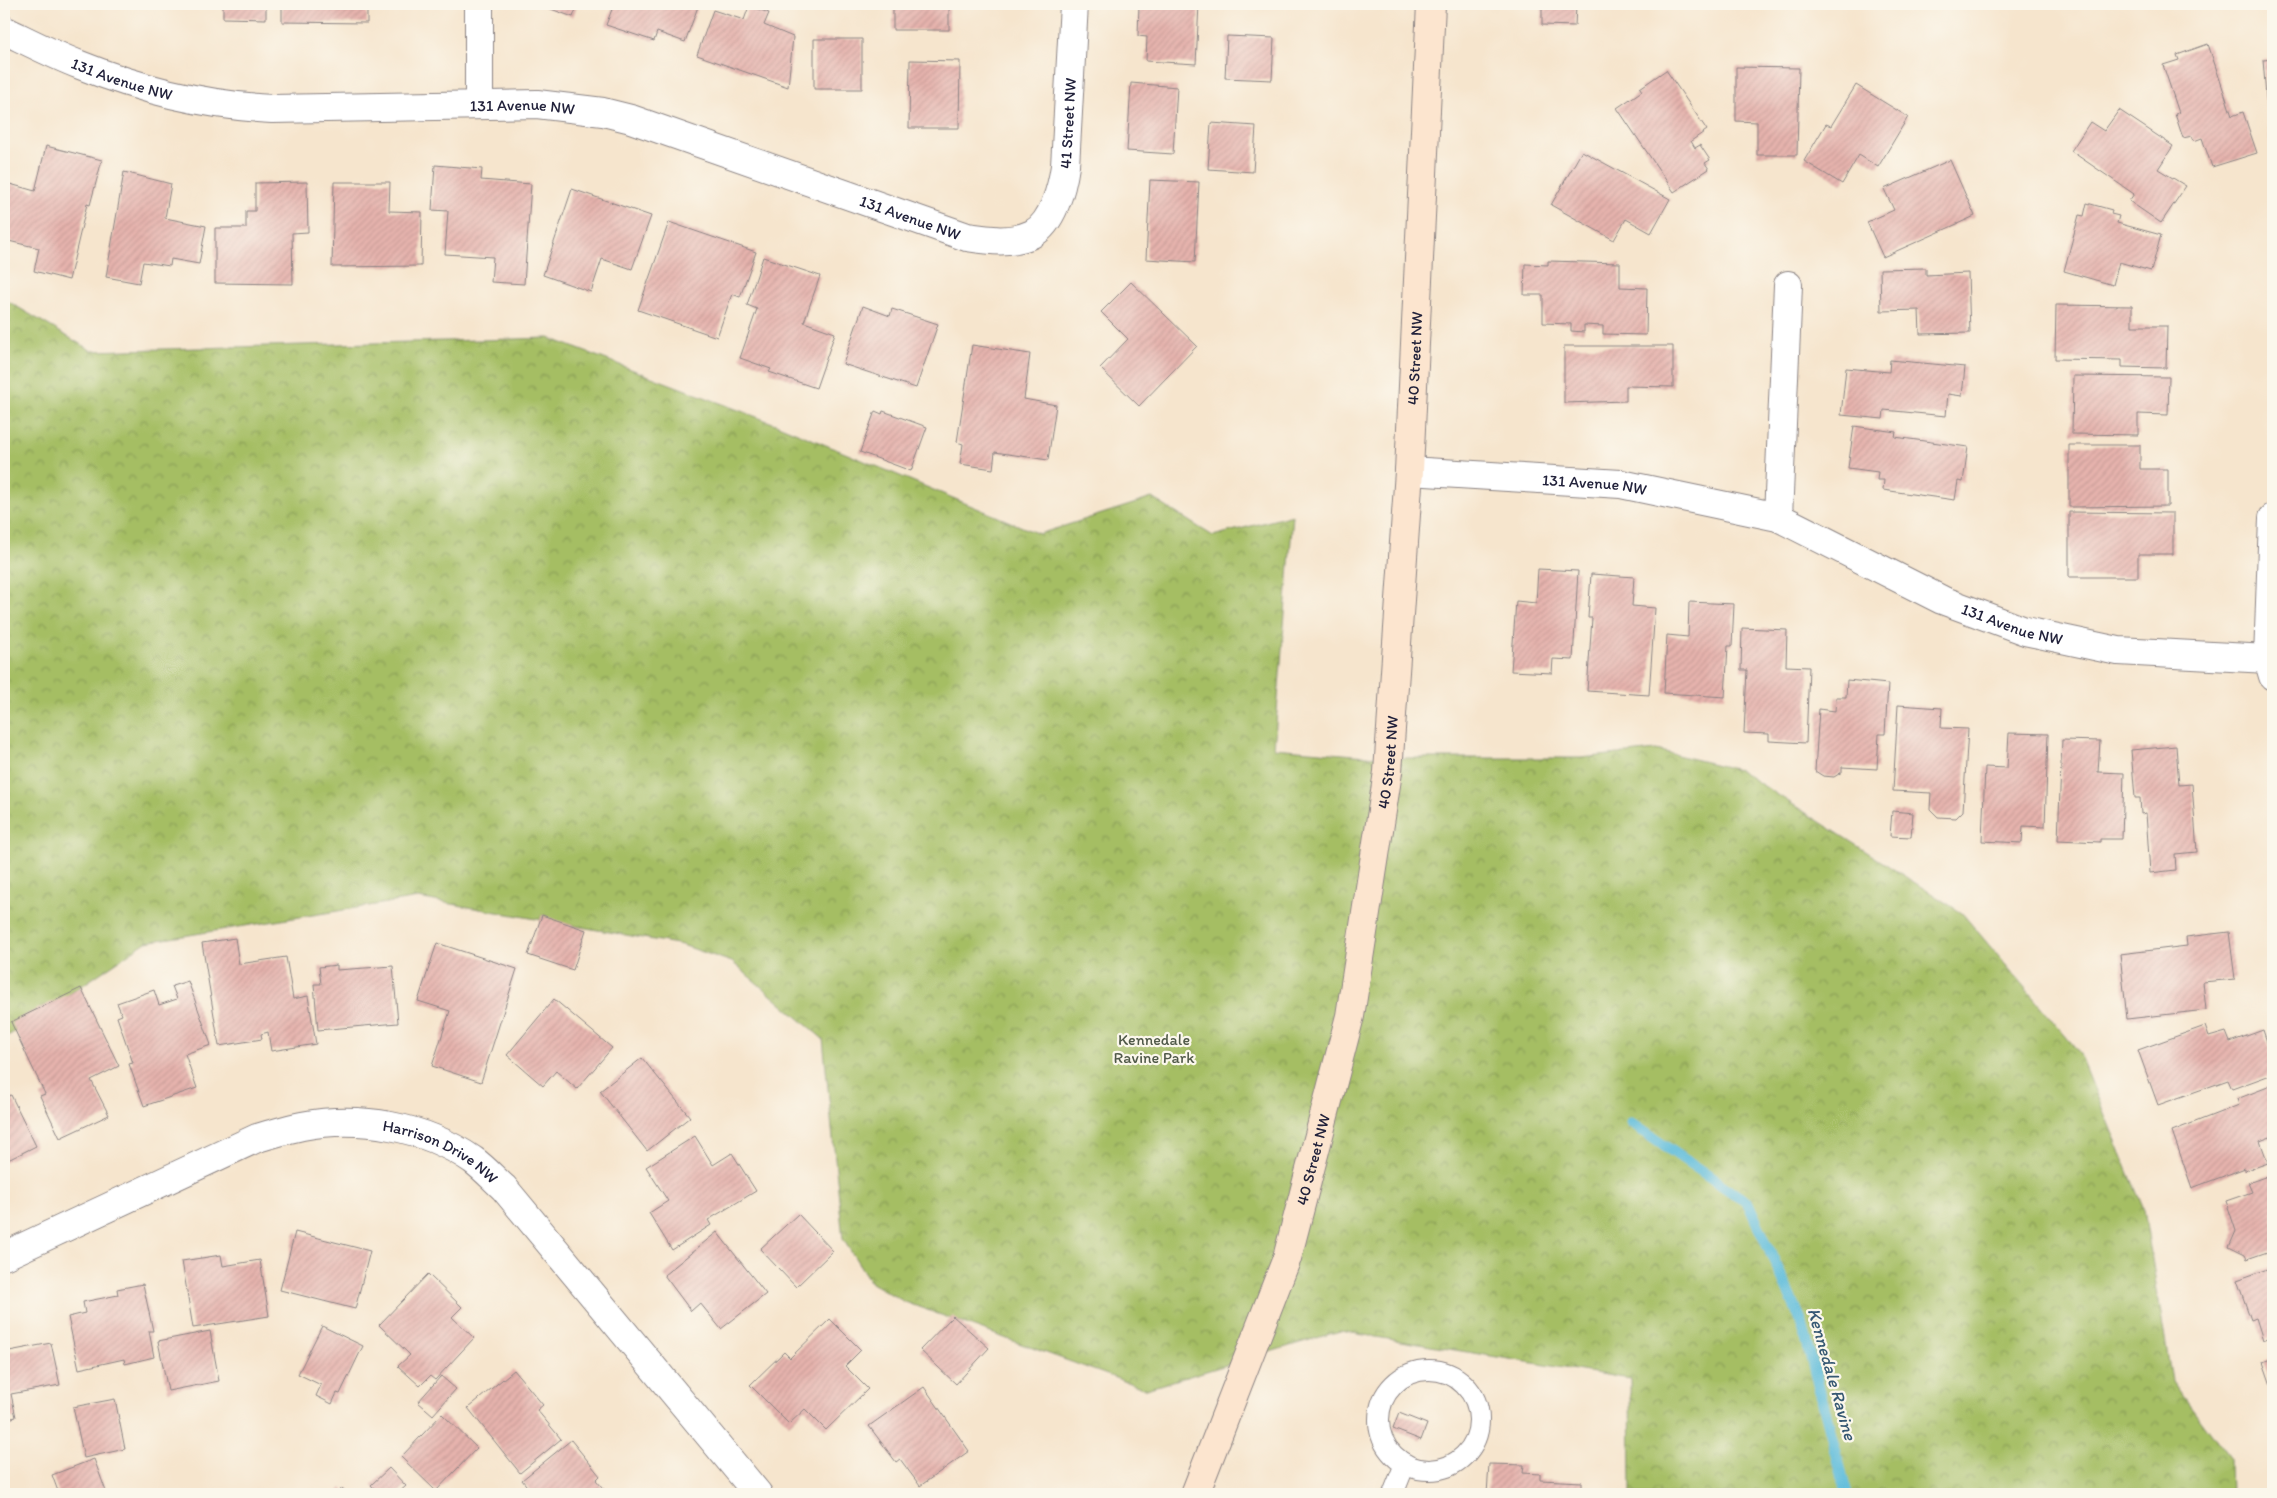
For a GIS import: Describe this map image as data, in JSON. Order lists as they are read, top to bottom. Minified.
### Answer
{"streets":{"street":["131 Avenue NW","41 Street NW","40 Street NW","Harrison Drive NW"]},"crossings":[["131 Avenue NW","41 Street NW"],["131 Avenue NW","40 Street NW"]],"water":["Kennedale Ravine"],"parks":["Kennedale Ravine Park"]}
